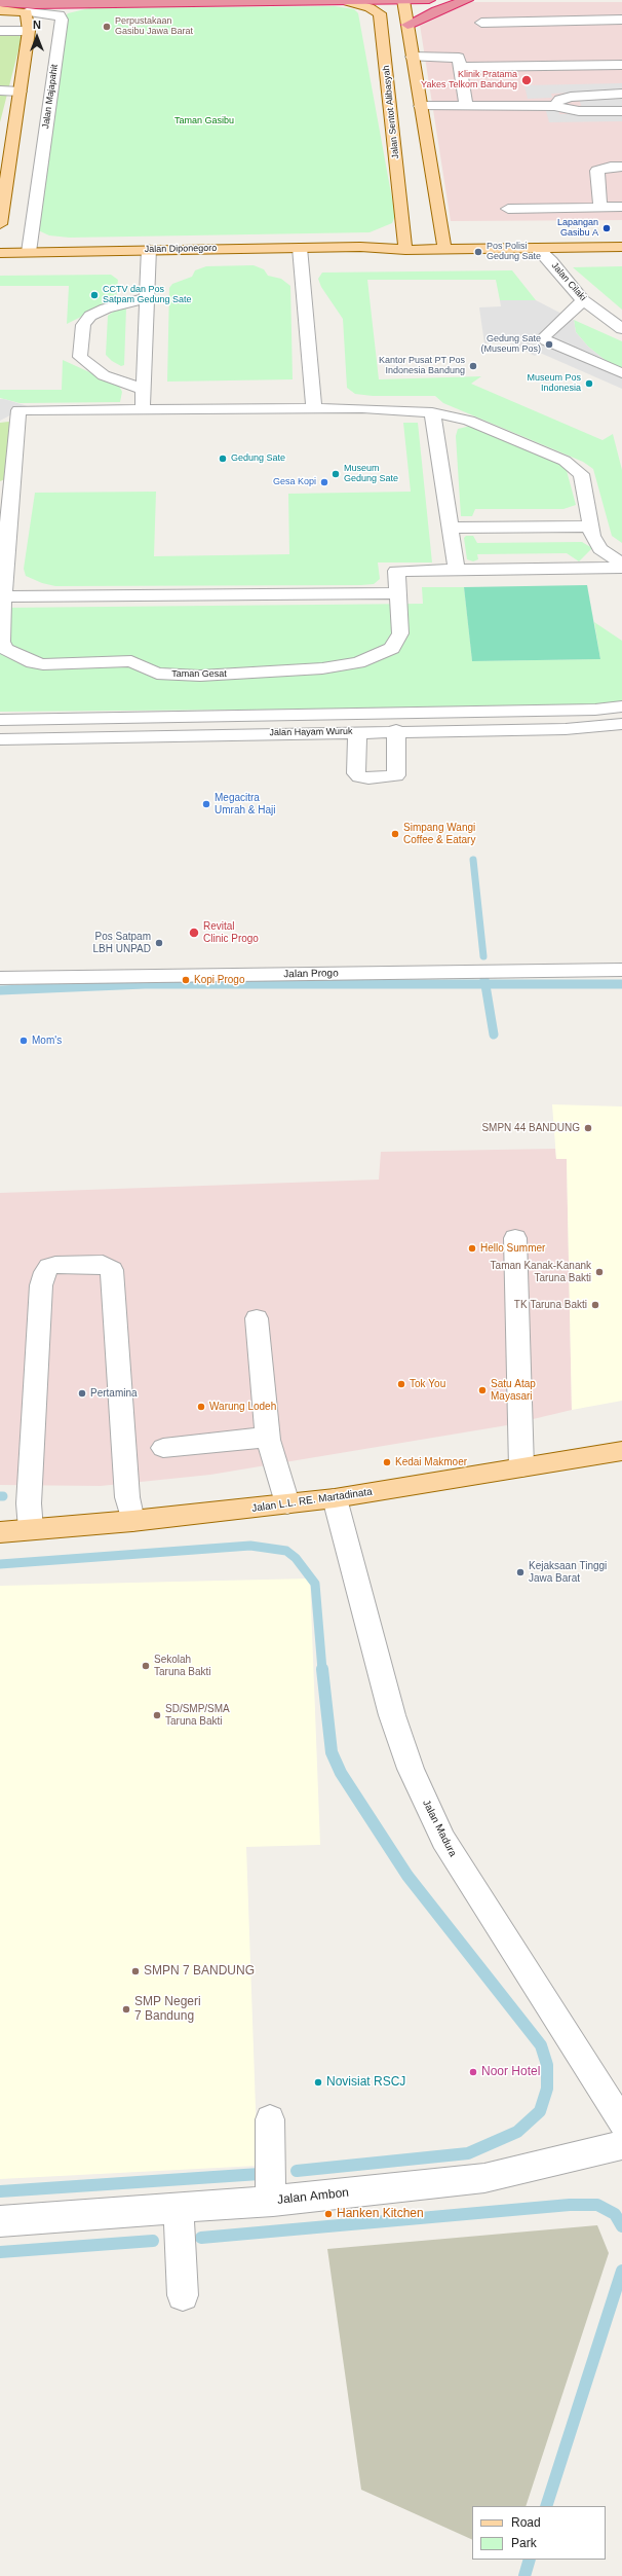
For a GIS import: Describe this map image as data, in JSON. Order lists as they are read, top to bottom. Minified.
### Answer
{"streets":{"main road":["Jalan Sentot Alibasyah","Jalan Diponegoro","Jalan L.L. RE. Martadinata"],"street":["Jalan Majapahit","Jalan Cilaki","Taman Gesat","Jalan Hayam Wuruk","Jalan Progo","Jalan Madura","Jalan Ambon"]},"crossings":[["Jalan Majapahit","Jalan Diponegoro"],["Jalan Sentot Alibasyah","Jalan Diponegoro"],["Jalan Diponegoro","Jalan Cilaki"],["Jalan L.L. RE. Martadinata","Jalan Madura"]],"parks":["Taman Gasibu"],"places":["Perpustakaan Gasibu Jawa Barat","Klinik Pratama Yakes Telkom Bandung","Lapangan Gasibu A","Pos Polisi Gedung Sate","CCTV dan Pos Satpam Gedung Sate","Gedung Sate (Museum Pos)","Kantor Pusat PT Pos Indonesia Bandung","Museum Pos Indonesia","Gedung Sate","Museum Gedung Sate","Gesa Kopi","Megacitra Umrah & Haji","Simpang Wangi Coffee & Eatary","Revital Clinic Progo","Pos Satpam LBH UNPAD","Kopi Progo","Mom's","SMPN 44 BANDUNG","Hello Summer","Taman Kanak-Kanank Taruna Bakti","TK Taruna Bakti","Tok You","Satu Atap Mayasari","Pertamina","Warung Lodeh","Kedai Makmoer","Kejaksaan Tinggi Jawa Barat","Sekolah Taruna Bakti","SD/SMP/SMA Taruna Bakti","SMPN 7 BANDUNG","SMP Negeri 7 Bandung","Noor Hotel","Novisiat RSCJ","Hanken Kitchen"],"legend":["Road","Park"],"north":"top"}
